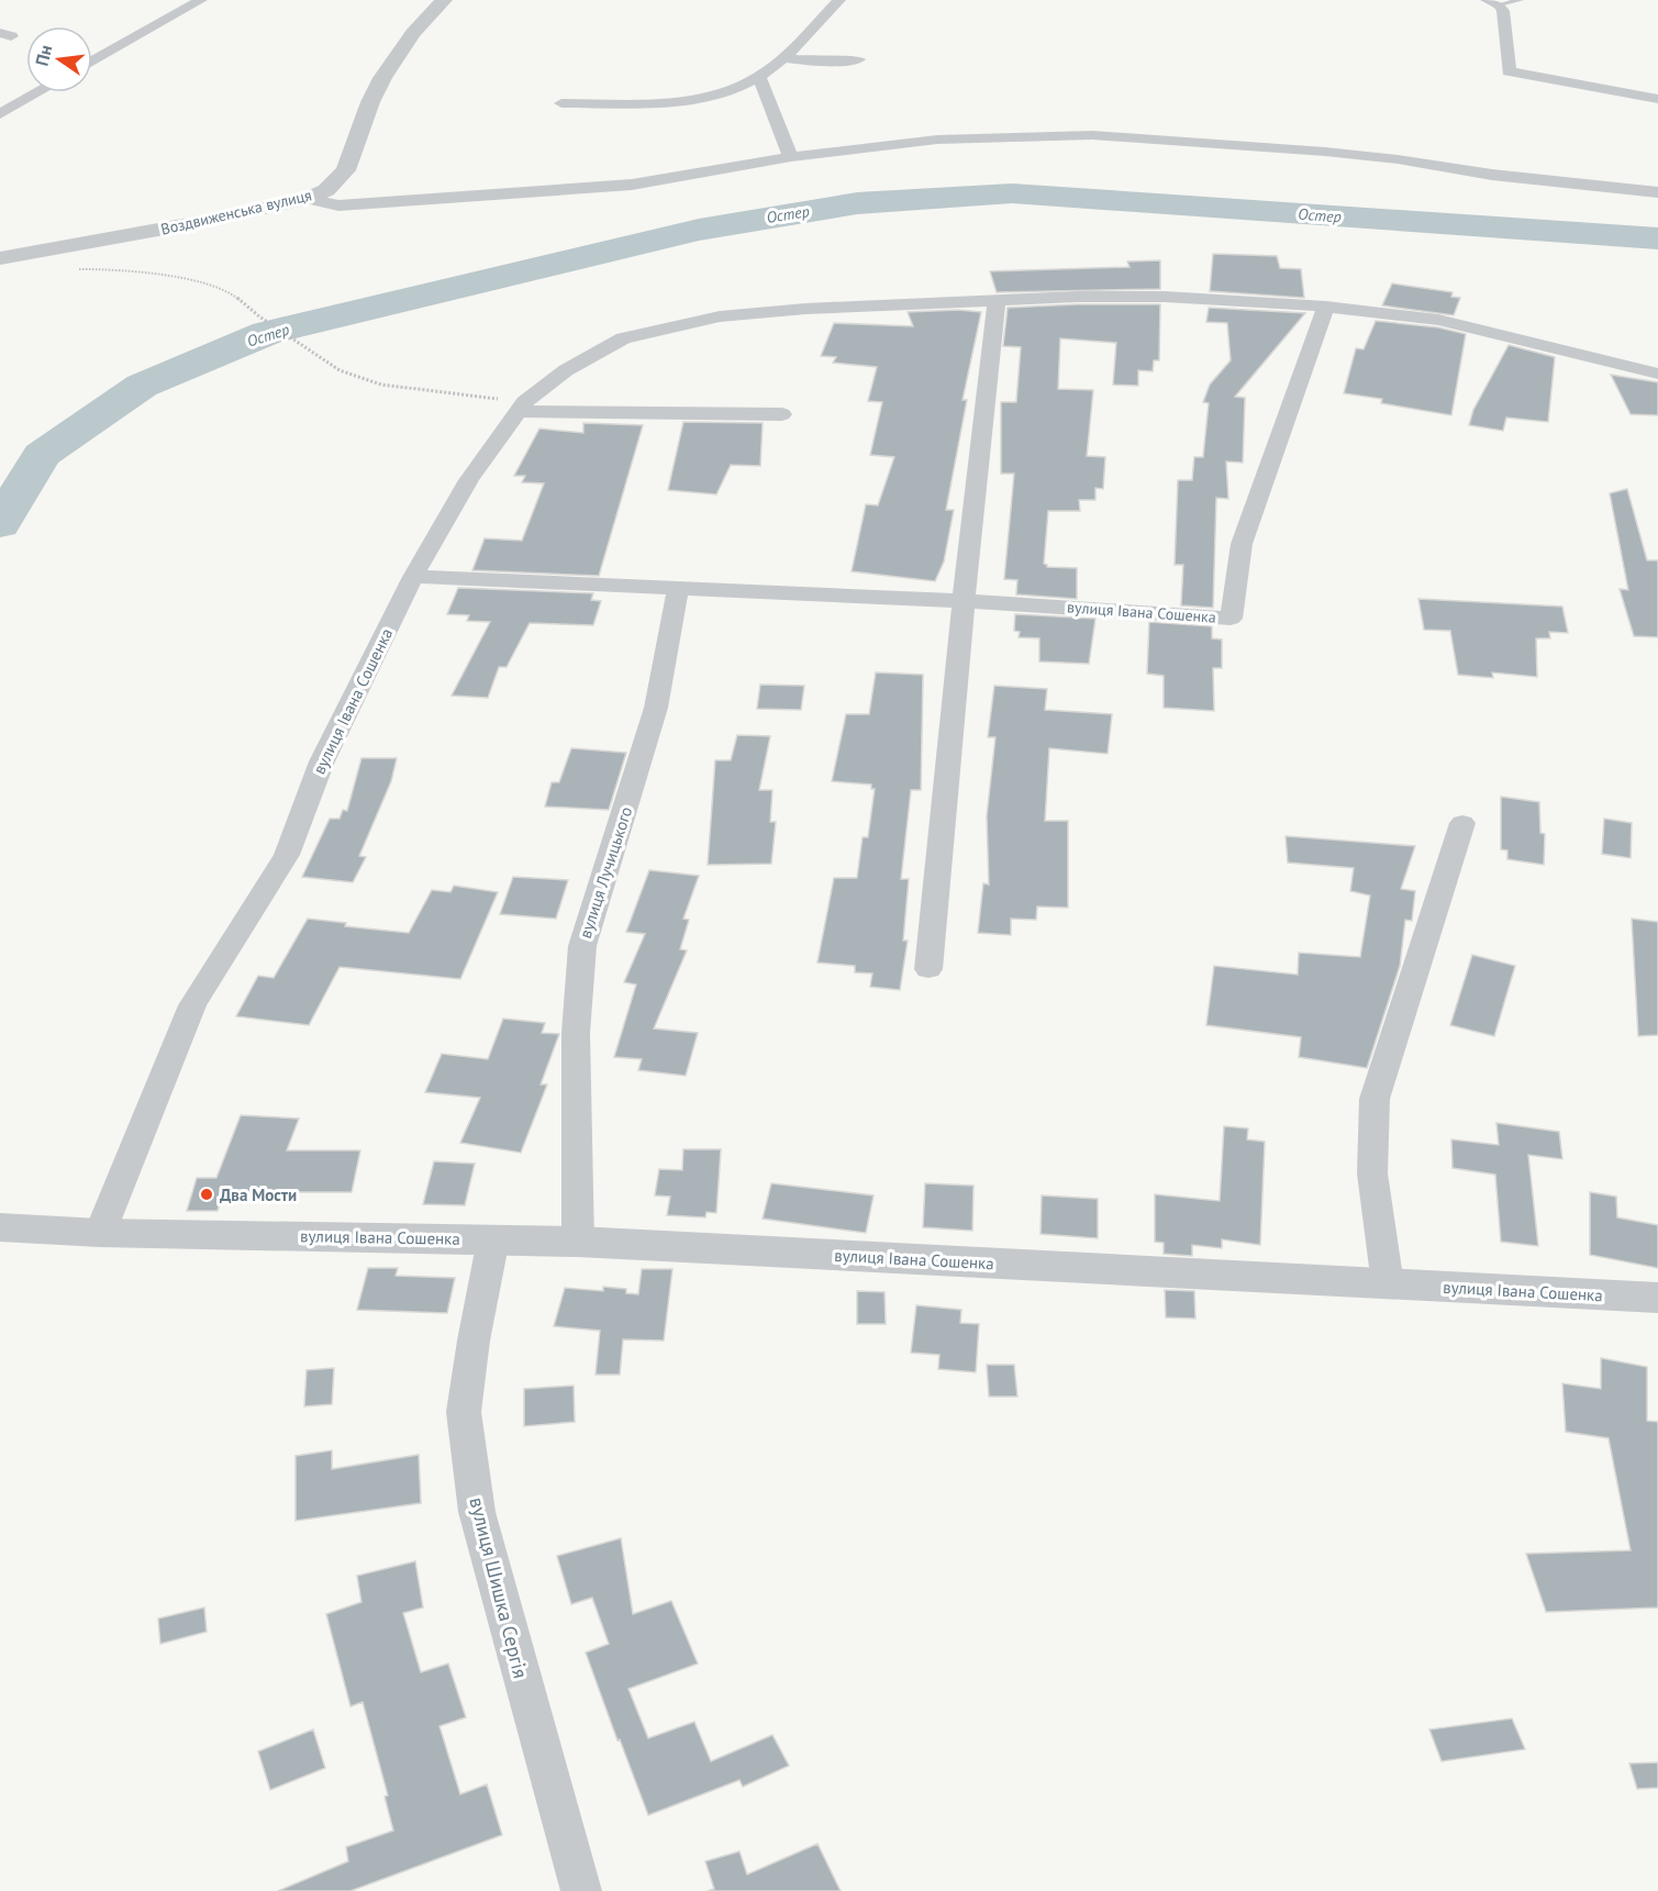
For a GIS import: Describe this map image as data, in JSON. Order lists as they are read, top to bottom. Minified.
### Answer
{"streets":{"street":["Воздвиженська вулиця","вулиця Івана Сошенка","вулиця Лучицького","вулиця Шишка Сергія"]},"crossings":[["вулиця Івана Сошенка","вулиця Лучицького"],["вулиця Івана Сошенка","вулиця Шишка Сергія"]],"water":["Остер"],"places":["Два Мости"],"north":"left"}
